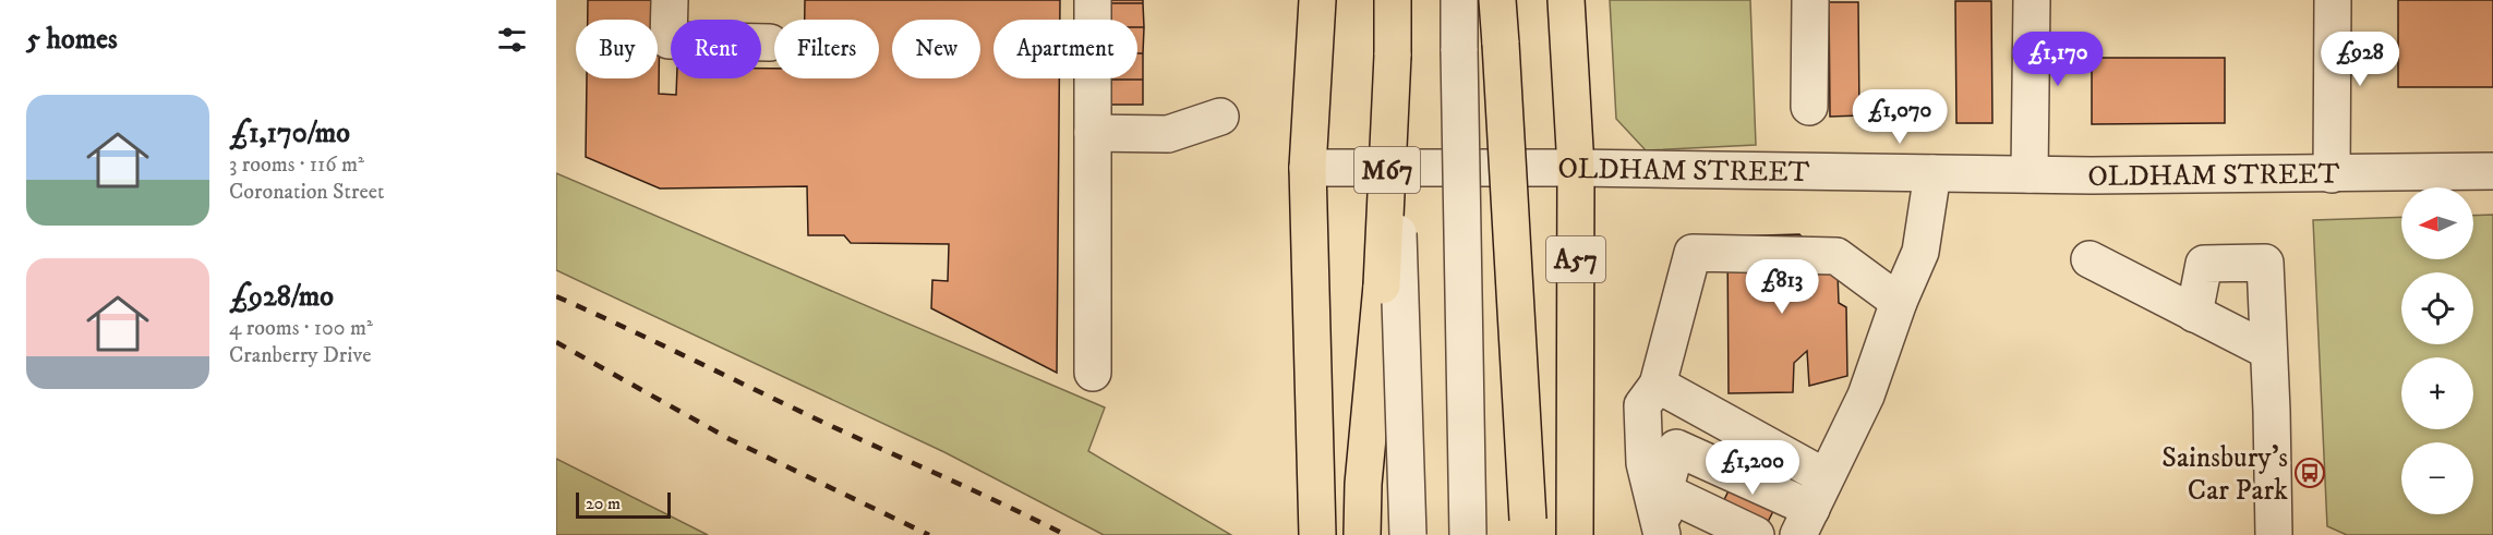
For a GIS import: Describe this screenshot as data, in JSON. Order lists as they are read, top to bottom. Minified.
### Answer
{"streets":{"main road":["M67","A57"],"street":["OLDHAM STREET"]},"crossings":[["OLDHAM STREET","A57"]],"places":{"bus stop":["Sainsbury's Car Park"]},"scale_bar":"20 m","north":"left","page":{"heading":"5 homes","chip":["Buy","Rent","Filters","New","Apartment"],"price":["£1,170","£928","£1,070","£813","£1,200"],"list":[{"name":"£1,170/mo","note":"3 rooms · 116 m² · Coronation Street"},{"name":"£928/mo","note":"4 rooms · 100 m² · Cranberry Drive"}],"map_buttons":["+","−"],"scale":"20 m"}}
